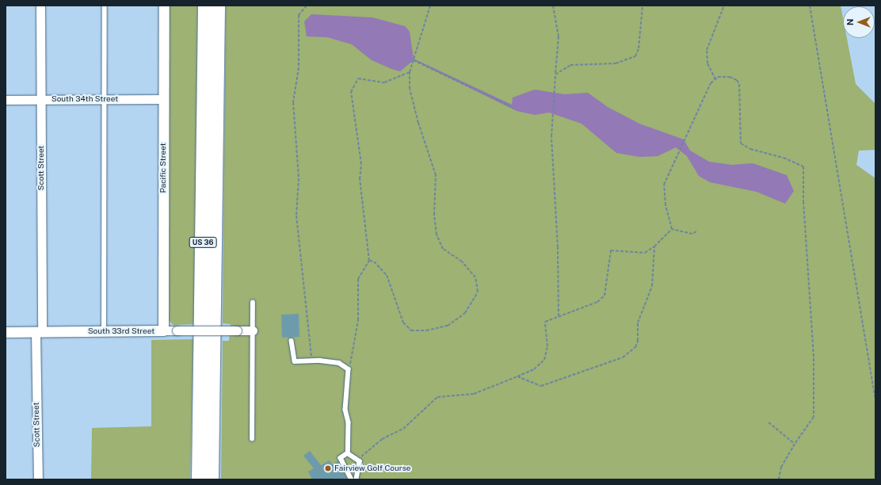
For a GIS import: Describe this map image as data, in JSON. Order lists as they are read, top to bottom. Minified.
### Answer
{"streets":{"highway":["US 36"],"street":["South 34th Street","Scott Street","Pacific Street","South 33rd Street"]},"crossings":[["South 34th Street","Scott Street"],["South 34th Street","Pacific Street"],["Scott Street","South 33rd Street"],["Pacific Street","South 33rd Street"]],"places":["Fairview Golf Course"],"north":"left"}
